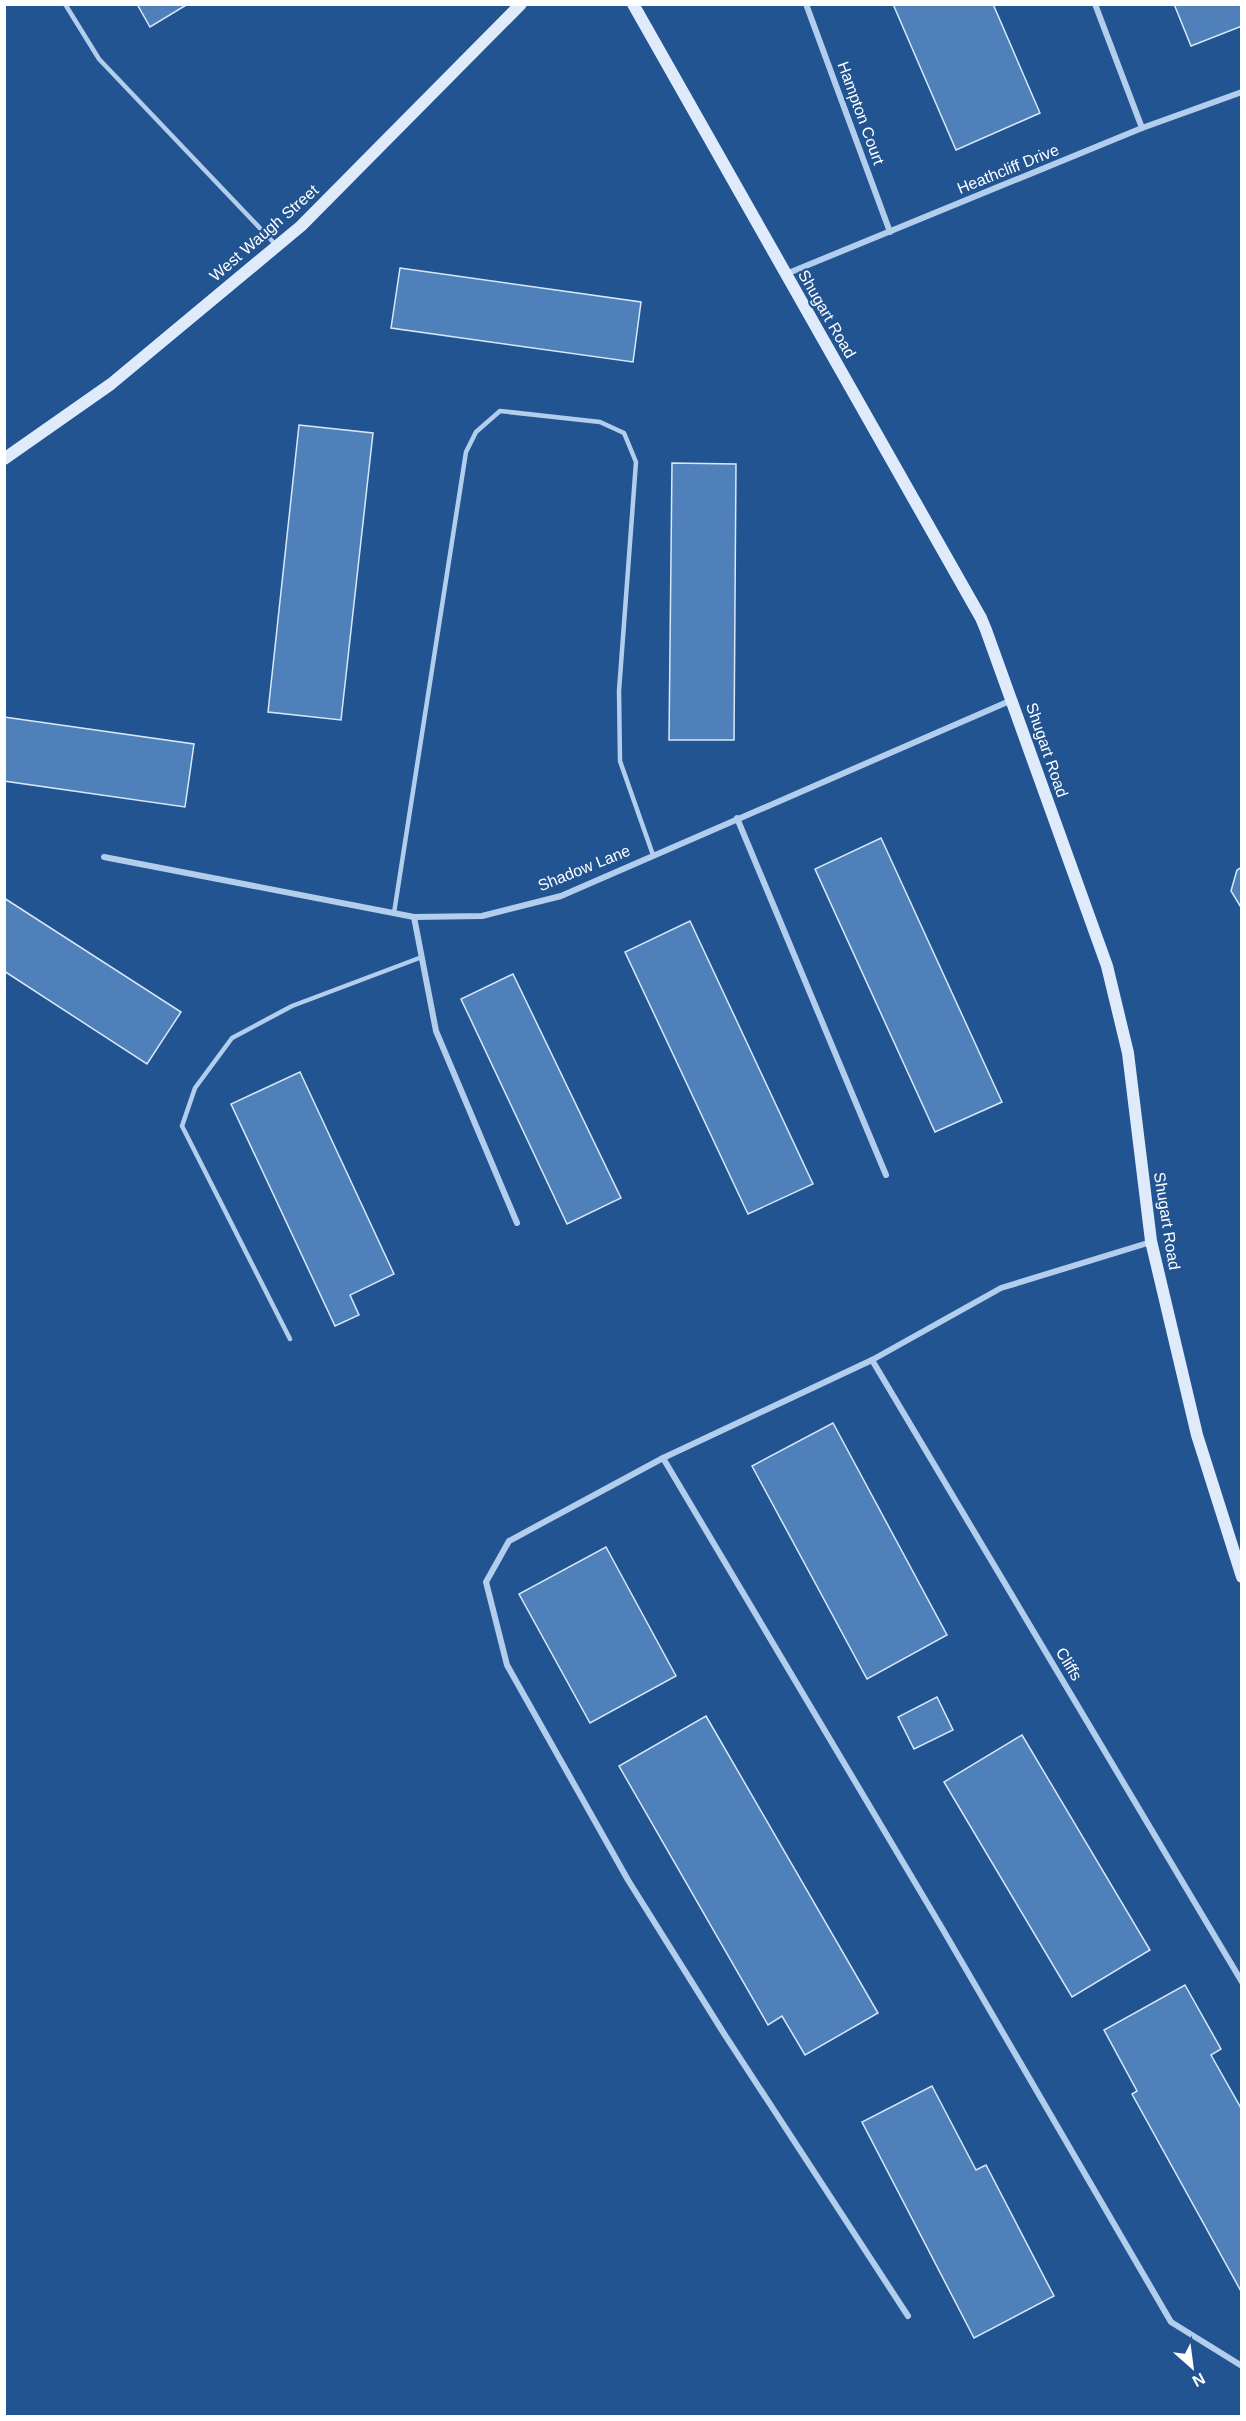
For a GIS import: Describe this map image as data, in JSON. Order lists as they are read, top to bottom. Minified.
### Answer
{"streets":{"street":["Hampton Court","Heathcliff Drive","West Waugh Street","Shugart Road","Shadow Lane","Cliffs"]},"crossings":[["Hampton Court","Heathcliff Drive"],["Heathcliff Drive","Shugart Road"],["Shugart Road","Shadow Lane"]],"north":"bottom right"}
